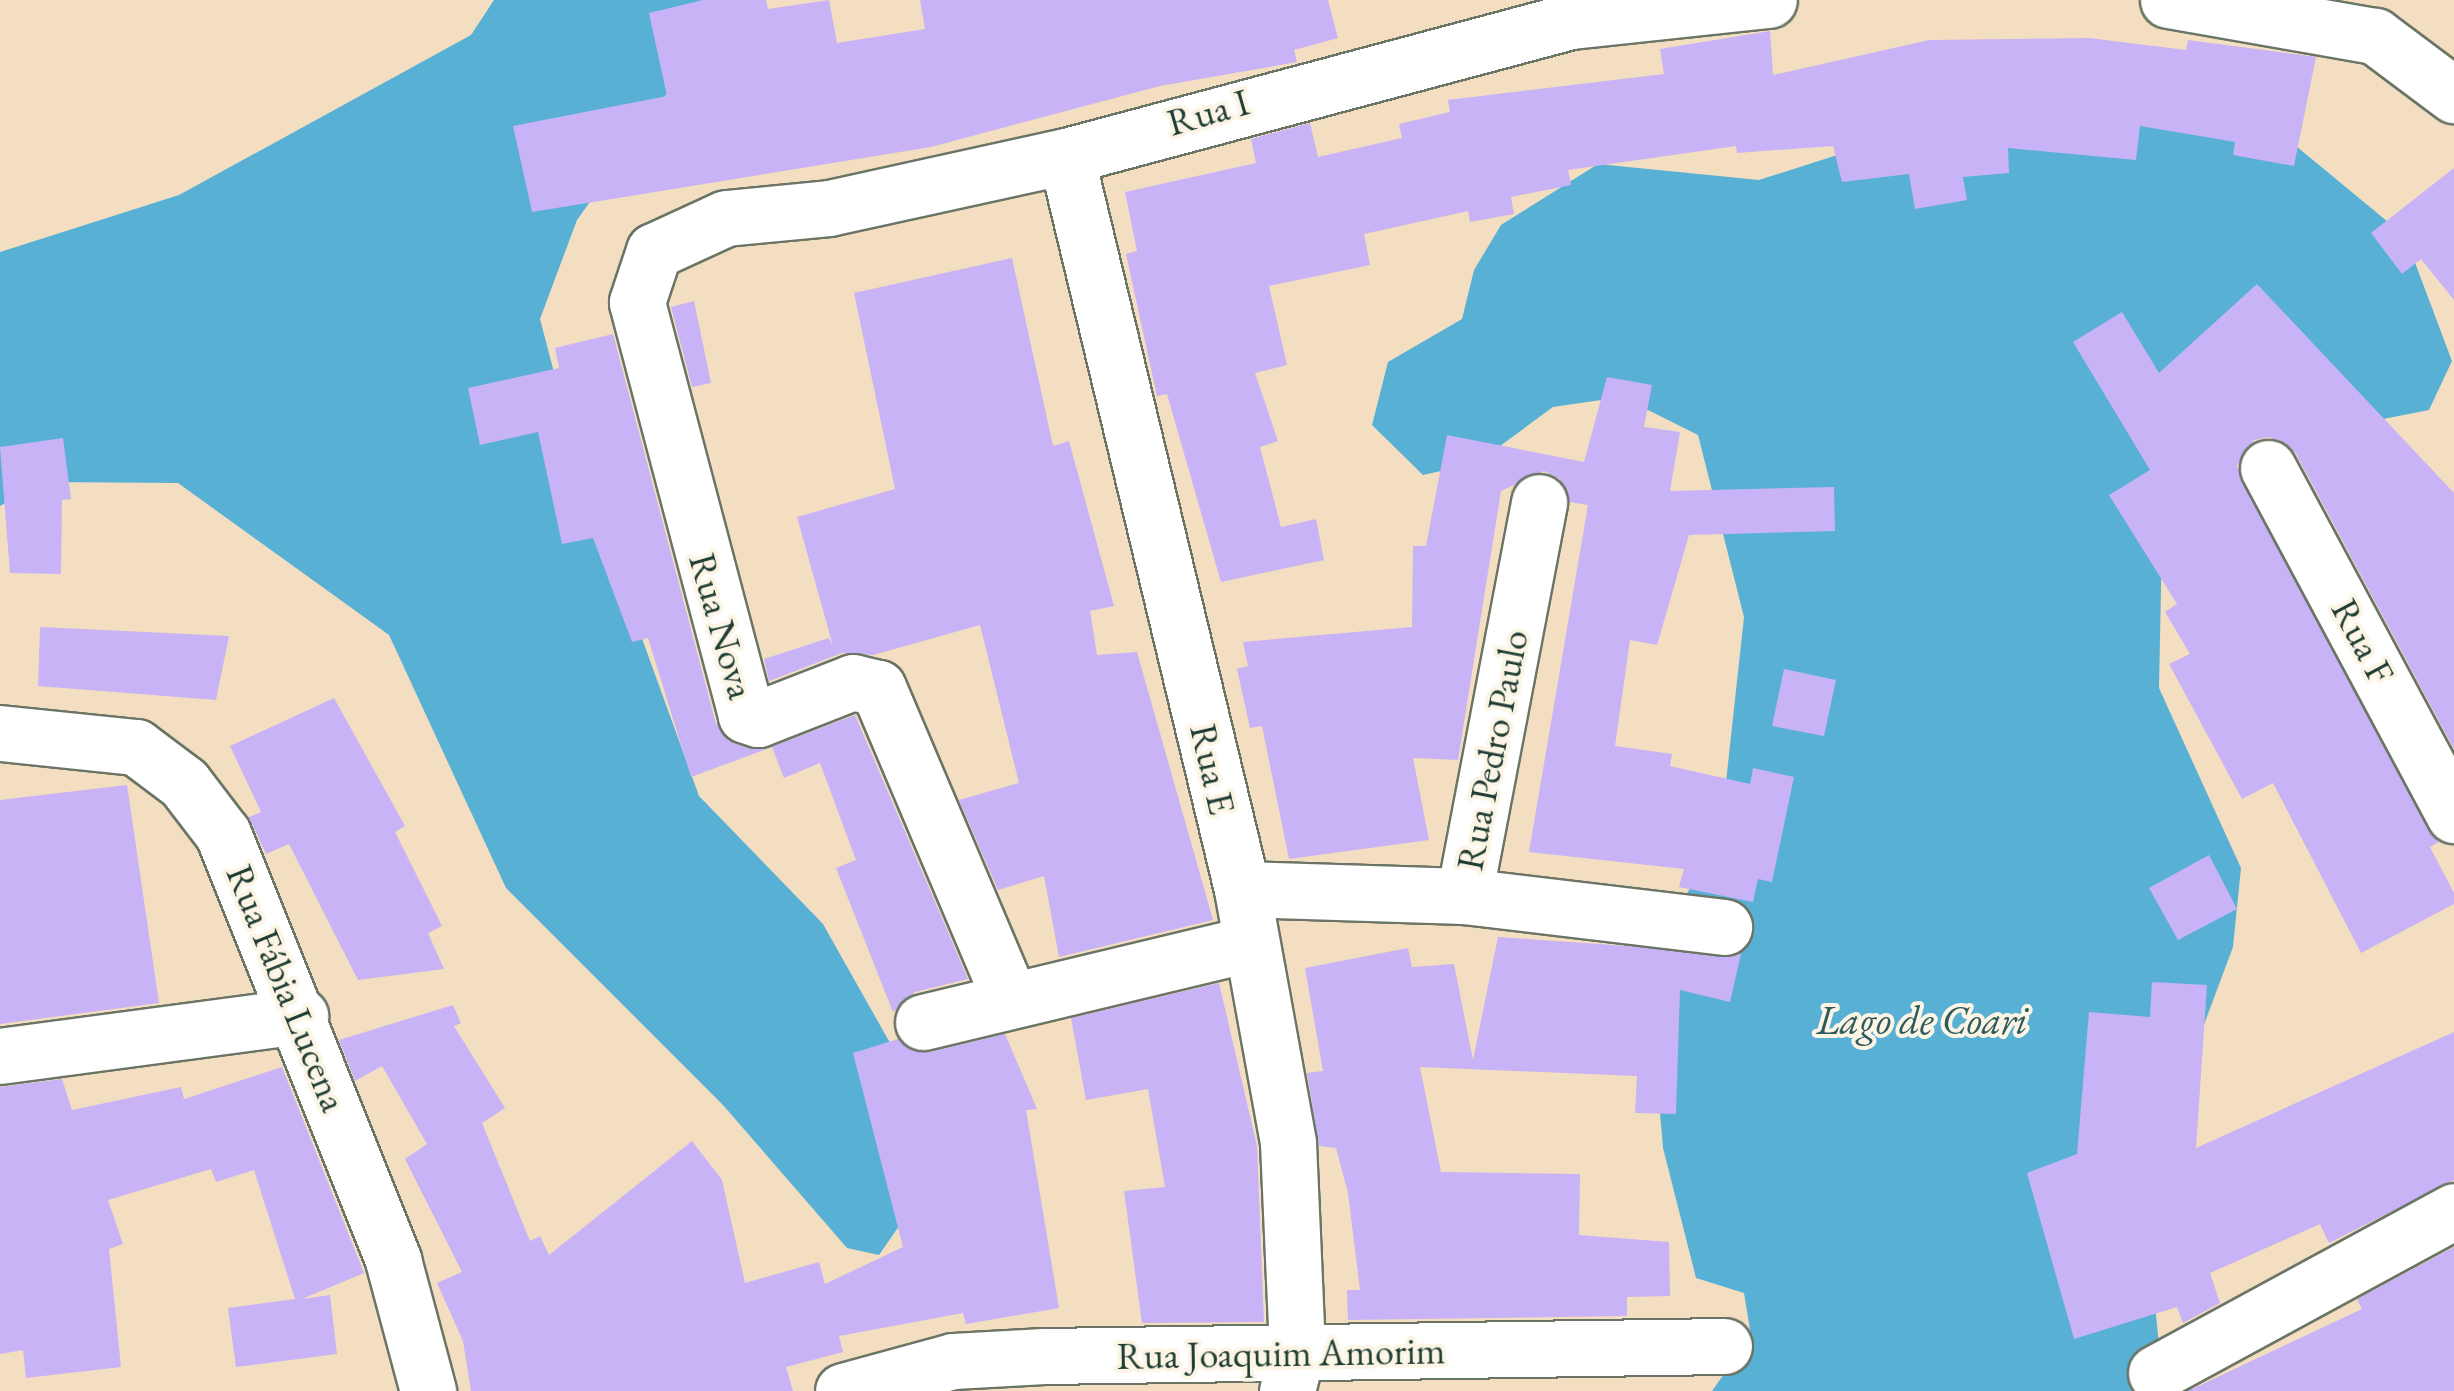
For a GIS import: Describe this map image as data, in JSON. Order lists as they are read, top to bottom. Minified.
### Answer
{"streets":{"street":["Rua I","Rua Nova","Rua F","Rua Pedro Paulo","Rua E","Rua Fábia Lucena","Rua Joaquim Amorim"]},"crossings":[["Rua I","Rua Nova"],["Rua I","Rua E"],["Rua Pedro Paulo","Rua E"],["Rua E","Rua Joaquim Amorim"]],"water":["Lago de Coari"]}
